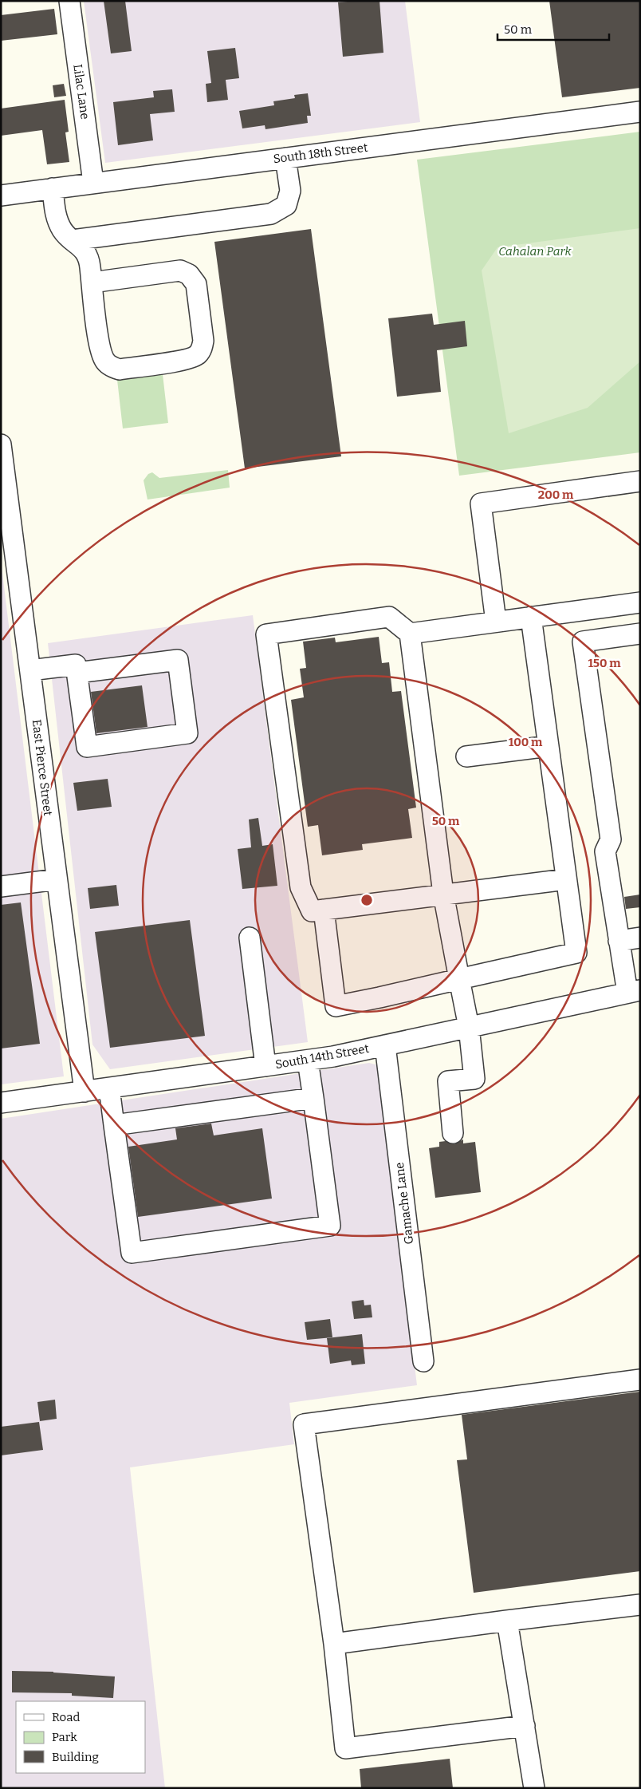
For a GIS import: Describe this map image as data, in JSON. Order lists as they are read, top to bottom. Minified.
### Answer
{"streets":{"street":["Lilac Lane","South 18th Street","East Pierce Street","South 14th Street","Gamache Lane"]},"crossings":[["Lilac Lane","South 18th Street"],["East Pierce Street","South 14th Street"],["South 14th Street","Gamache Lane"]],"parks":["Cahalan Park"],"legend":["Road","Park","Building"],"scale_bar":"50 m","rings":["200 m","150 m","100 m","50 m"]}
